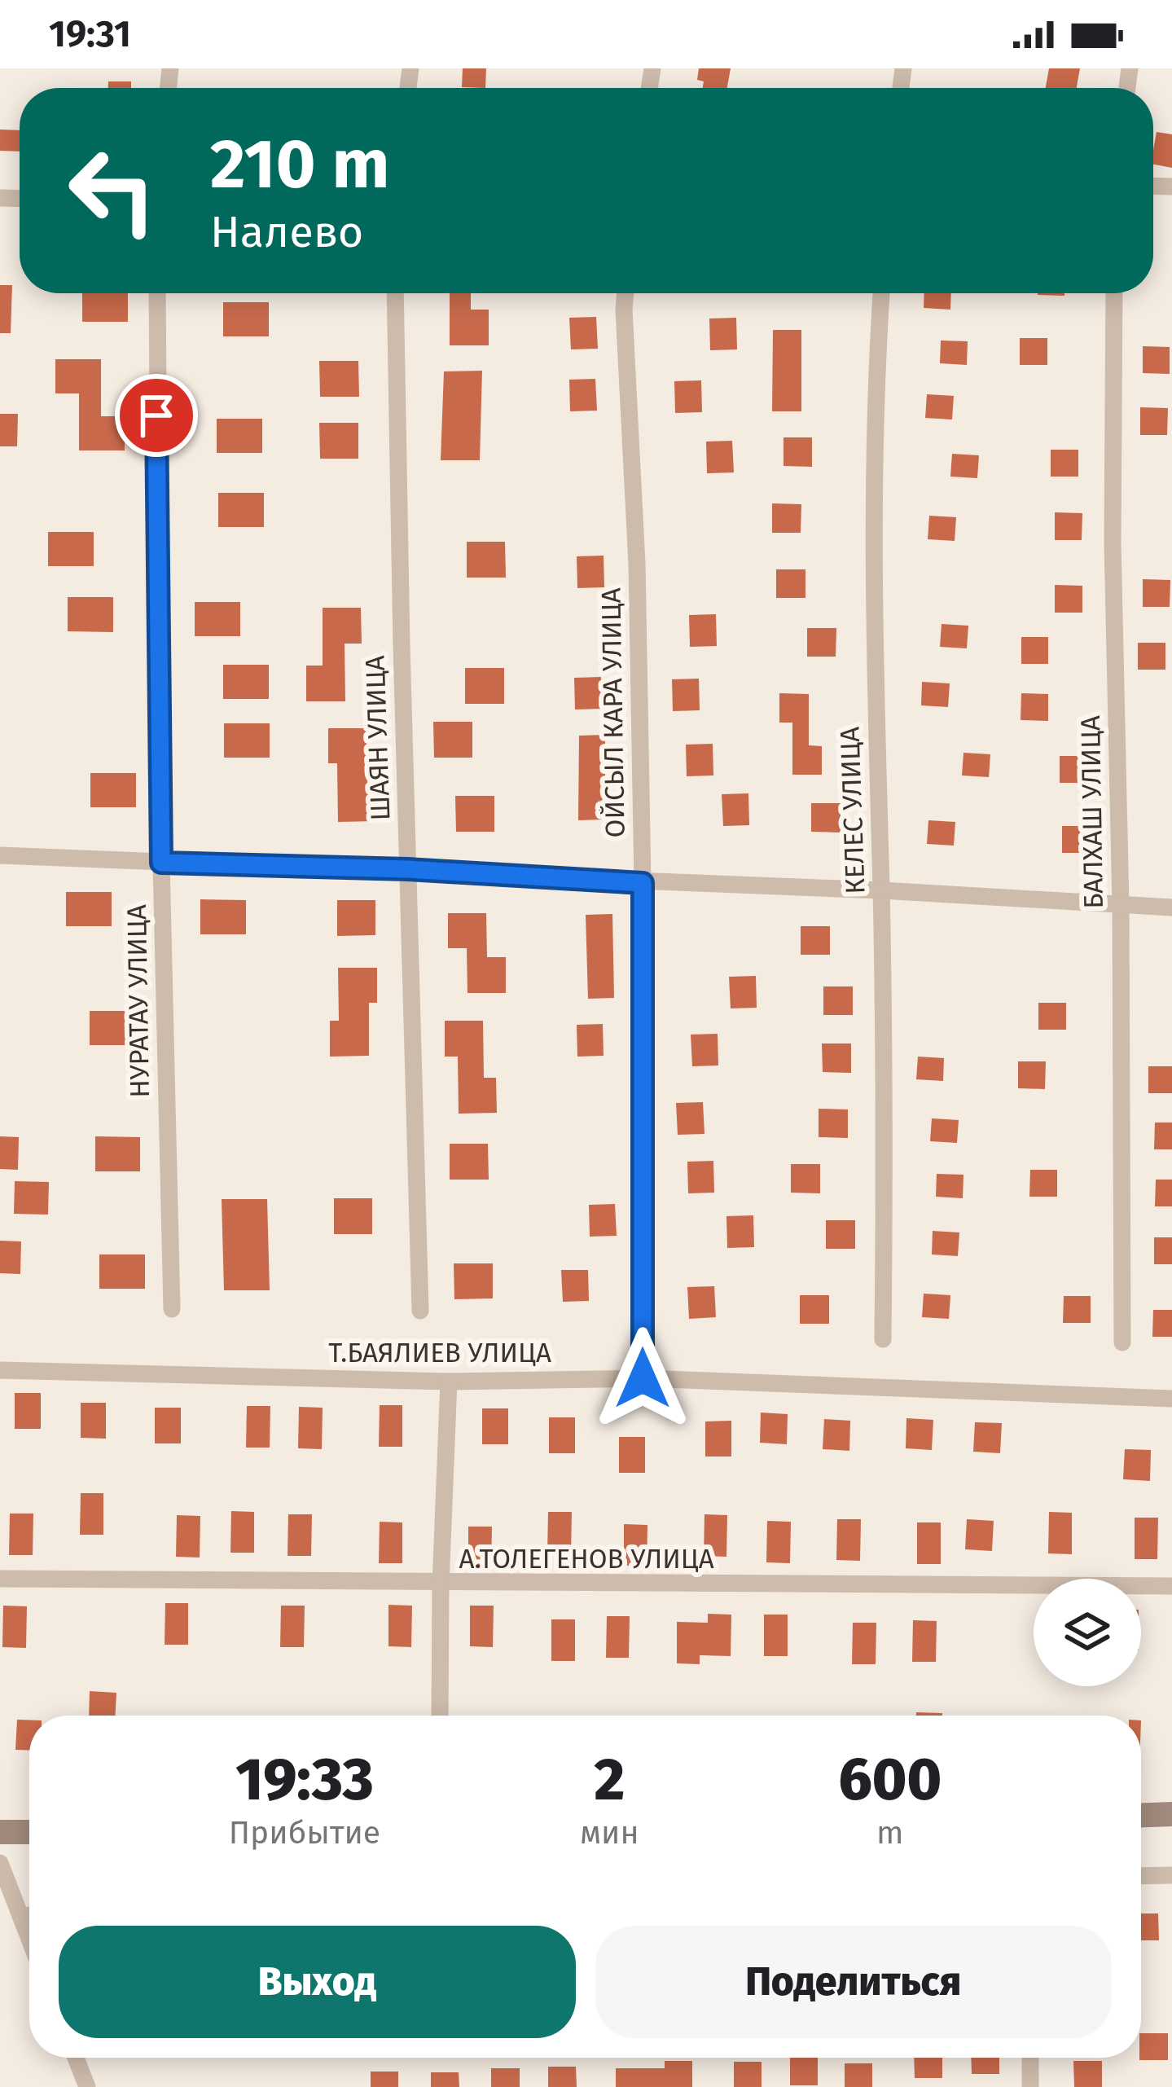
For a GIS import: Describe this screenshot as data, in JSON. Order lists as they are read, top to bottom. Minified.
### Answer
{"streets":{"street":["ОЙСЫЛ КАРА УЛИЦА","ШАЯН УЛИЦА","КЕЛЕС УЛИЦА","БАЛХАШ УЛИЦА","НУРАТАУ УЛИЦА","Т.БАЯЛИЕВ УЛИЦА","А.ТОЛЕГЕНОВ УЛИЦА"]},"crossings":[["ОЙСЫЛ КАРА УЛИЦА","Т.БАЯЛИЕВ УЛИЦА"]],"page":{"status":"19:31","turn":["210 m","Налево"],"eta":["19:33","Прибытие","2","мин","600","m"],"buttons":["Выход","Поделиться"]}}
